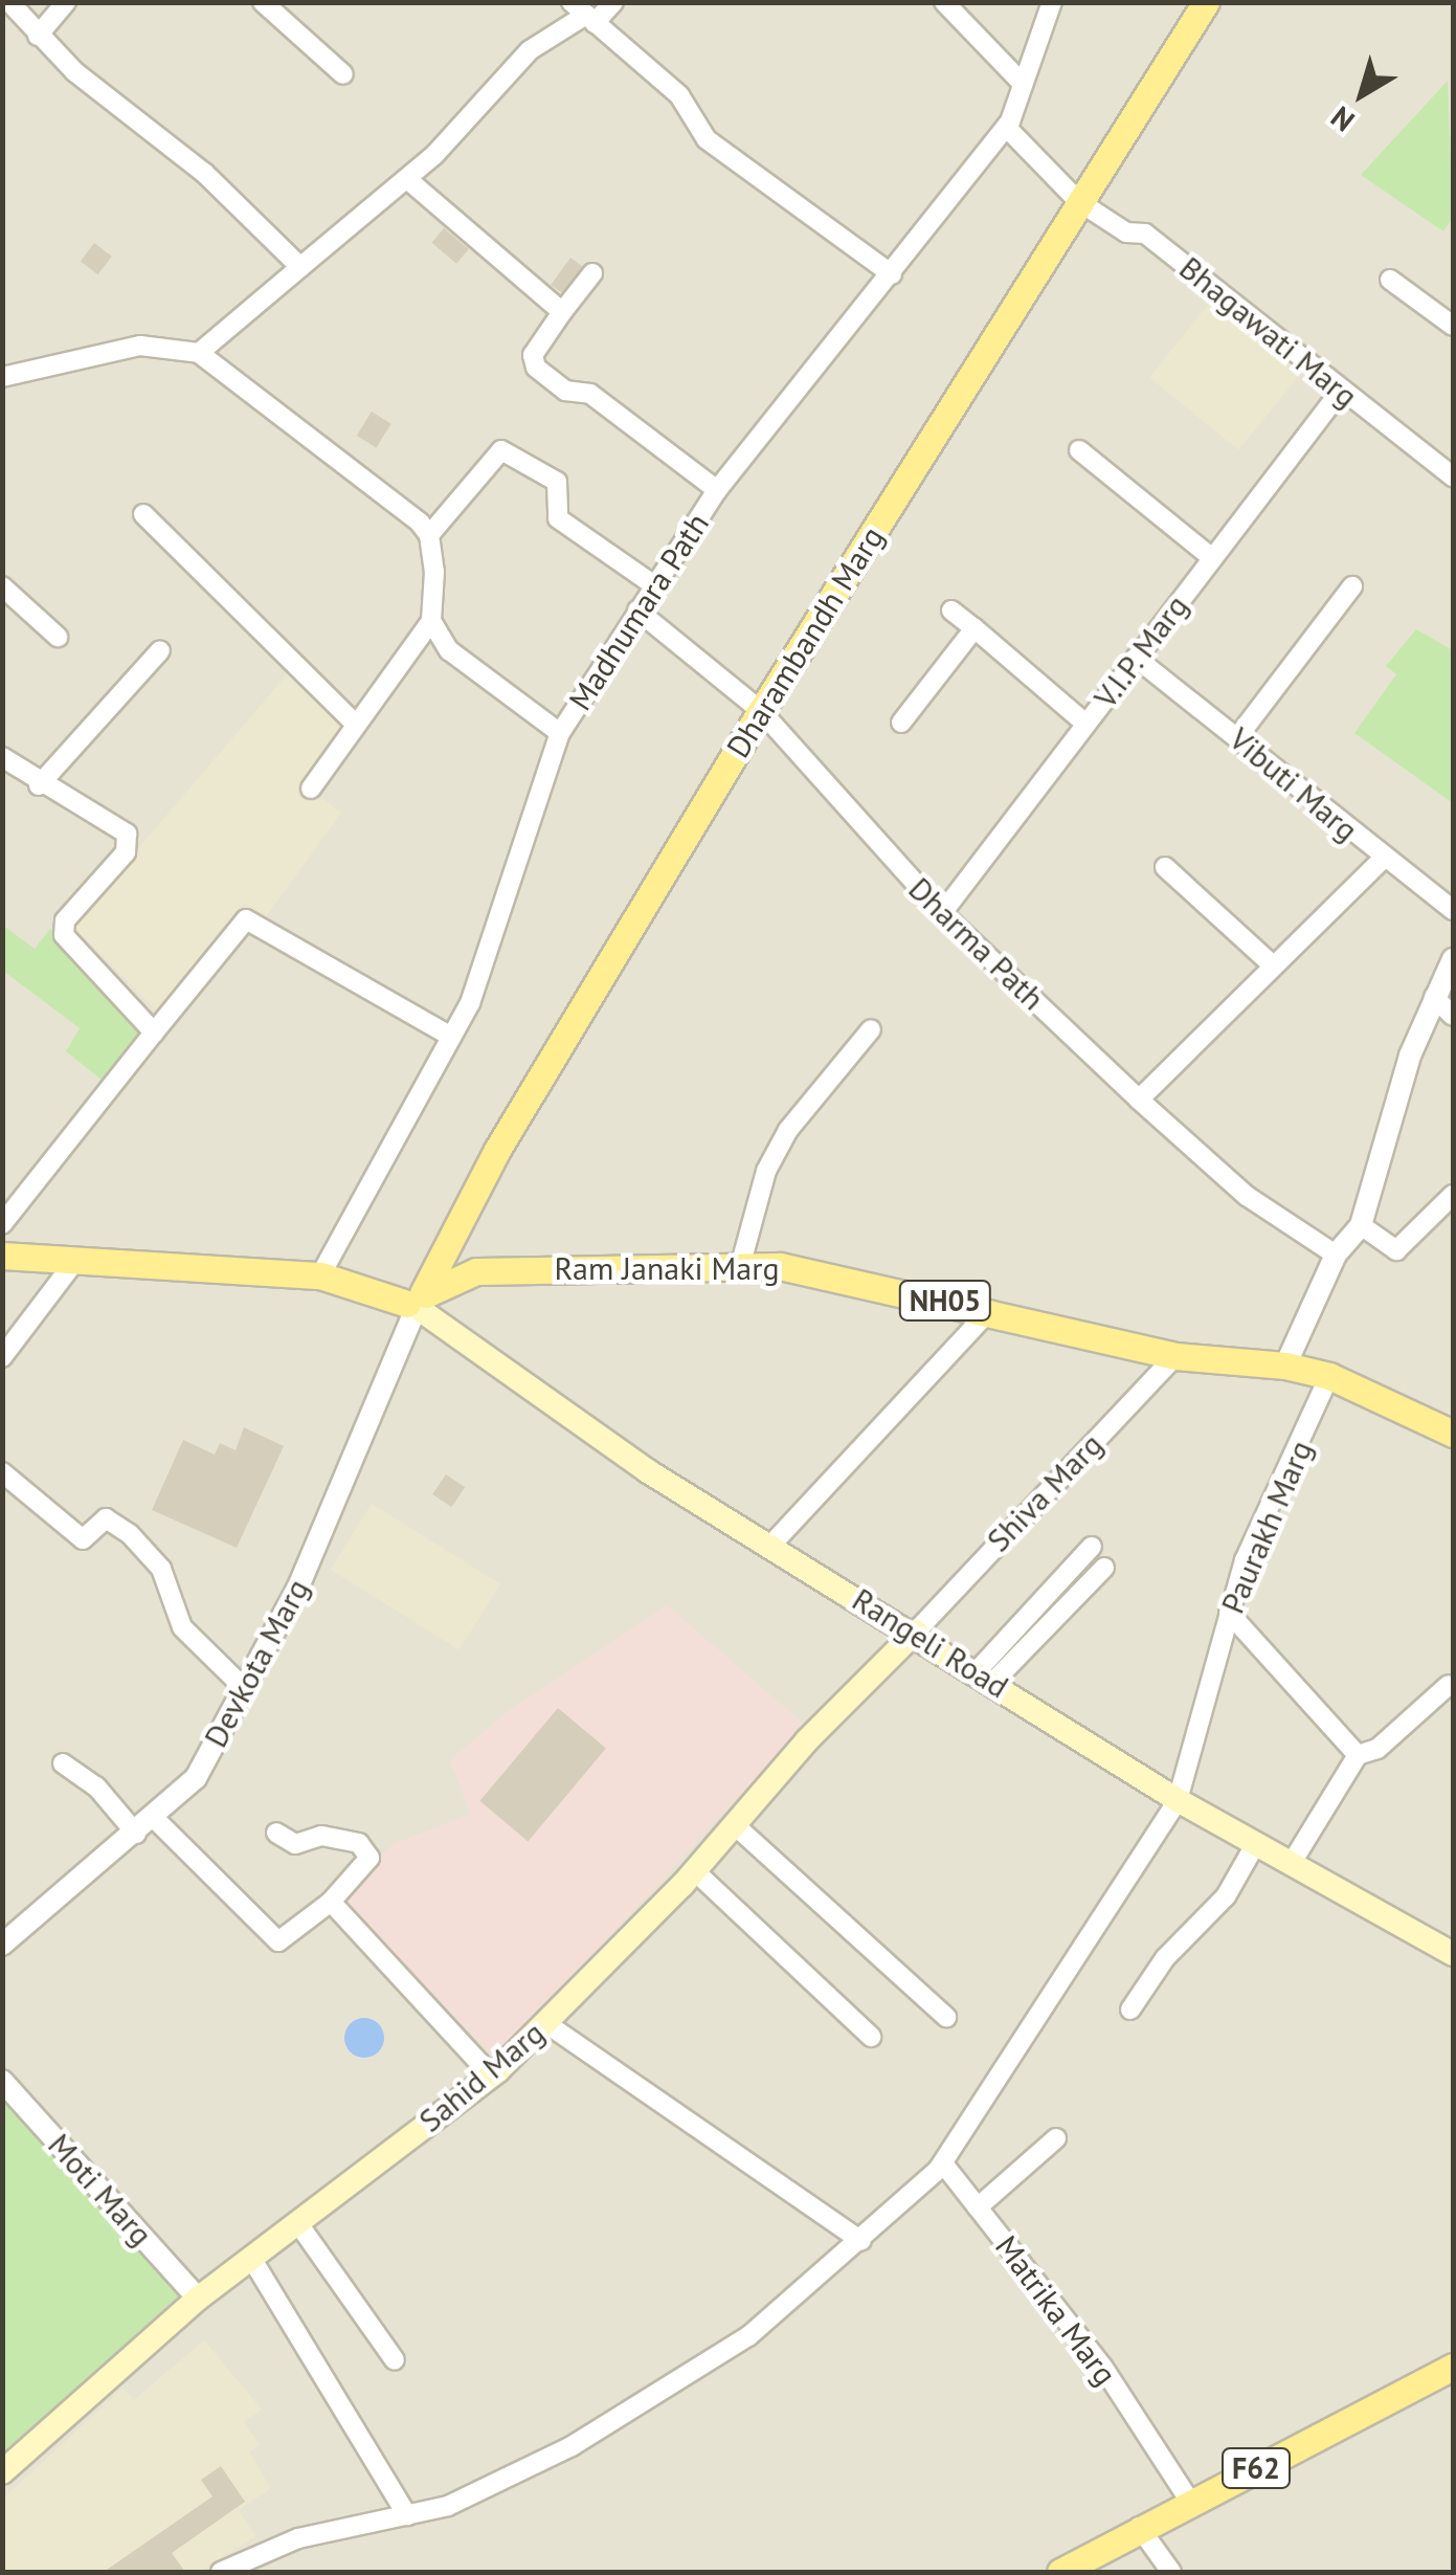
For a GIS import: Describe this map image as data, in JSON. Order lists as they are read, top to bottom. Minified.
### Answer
{"streets":{"main road":["Dharambandh Marg","Ram Janaki Marg","NH05","Rangeli Road","Sahid Marg","F62"],"street":["Bhagawati Marg","Madhumara Path","V.I.P. Marg","Vibuti Marg","Dharma Path","Shiva Marg","Paurakh Marg","Devkota Marg","Moti Marg","Matrika Marg"]},"crossings":[["Bhagawati Marg","Madhumara Path"],["Bhagawati Marg","Dharambandh Marg"],["Bhagawati Marg","V.I.P. Marg"],["Madhumara Path","Dharma Path"],["Dharambandh Marg","Dharma Path"],["Dharambandh Marg","Ram Janaki Marg"],["Dharambandh Marg","Rangeli Road"],["Dharambandh Marg","Devkota Marg"],["V.I.P. Marg","Vibuti Marg"],["V.I.P. Marg","Dharma Path"],["Ram Janaki Marg","Shiva Marg"],["Ram Janaki Marg","Paurakh Marg"],["Ram Janaki Marg","Rangeli Road"],["Ram Janaki Marg","Devkota Marg"],["Shiva Marg","Rangeli Road"],["Shiva Marg","Sahid Marg"],["Paurakh Marg","Rangeli Road"],["Rangeli Road","Devkota Marg"],["Rangeli Road","Sahid Marg"],["Sahid Marg","Moti Marg"],["Matrika Marg","F62"]],"north":"bottom left"}
